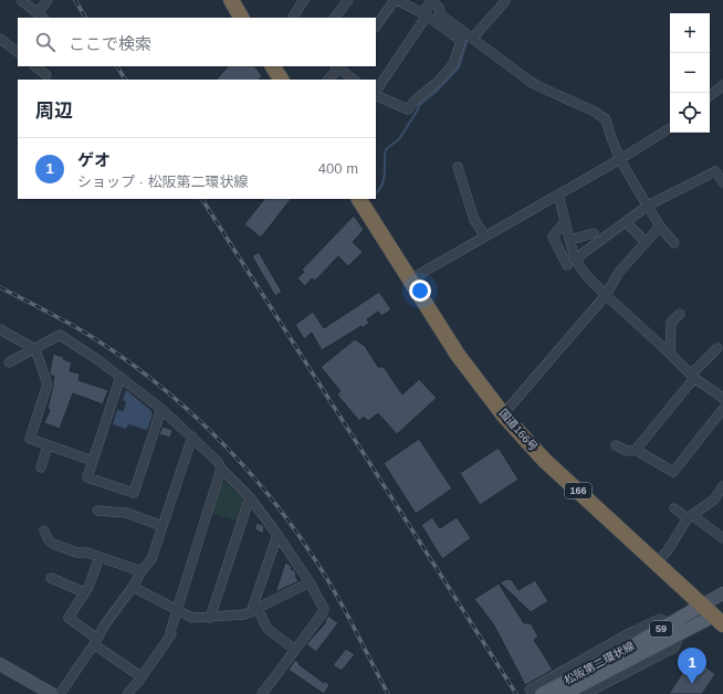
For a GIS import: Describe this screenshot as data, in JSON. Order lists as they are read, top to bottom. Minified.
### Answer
{"streets":{"highway":["国道166号","166"],"main road":["59","松阪第二環状線"]},"crossings":[["国道166号","松阪第二環状線"]],"page":{"map_buttons":["+","−"],"search":"ここで検索","heading":"周辺","list":[{"mark":"1","name":"ゲオ","note":"ショップ · 松阪第二環状線","value":"400 m"}],"pins":"1"}}
